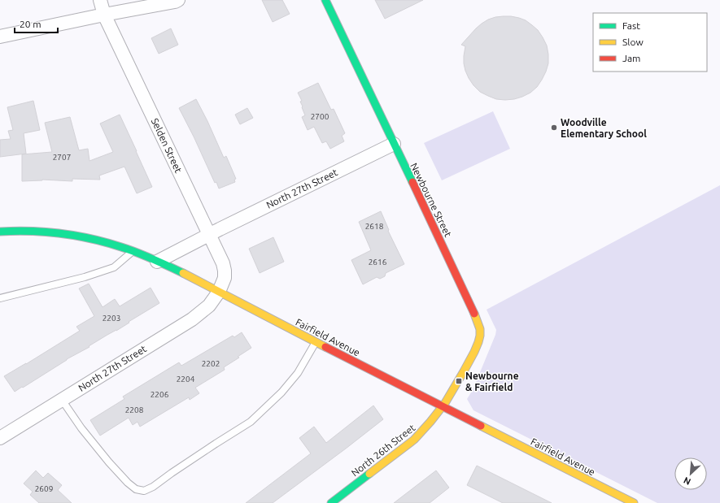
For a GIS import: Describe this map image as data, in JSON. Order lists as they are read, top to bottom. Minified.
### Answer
{"streets":{"main road":["Newbourne Street","Fairfield Avenue","North 26th Street"],"street":["Selden Street","North 27th Street"]},"crossings":[["Selden Street","North 27th Street"],["Selden Street","Fairfield Avenue"],["North 27th Street","Newbourne Street"],["North 27th Street","Fairfield Avenue"],["Newbourne Street","Fairfield Avenue"],["Newbourne Street","North 26th Street"],["Fairfield Avenue","North 26th Street"]],"places":{"other":["Woodville Elementary School"],"transit":["Newbourne & Fairfield"]},"house_numbers":["2700","2707","2618","2616","2203","2202","2204","2206","2208","2609"],"legend":["Fast","Slow","Jam"],"scale_bar":"20 m","north":"bottom left"}
